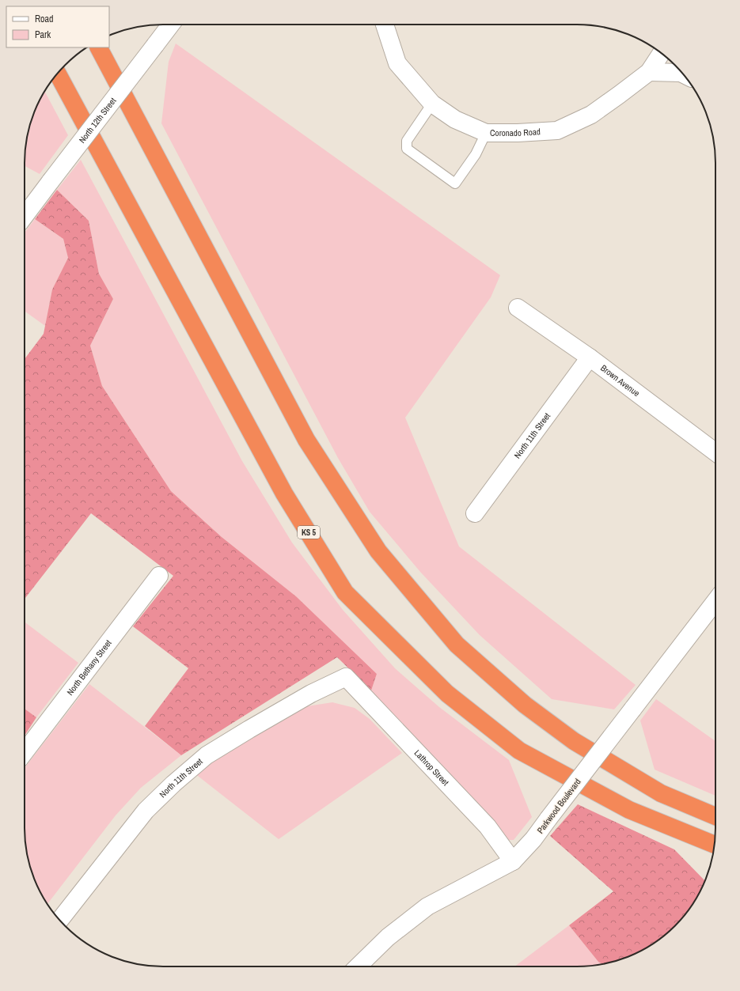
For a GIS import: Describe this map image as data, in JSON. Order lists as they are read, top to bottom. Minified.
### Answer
{"streets":{"highway":["KS 5"],"street":["North 12th Street","Coronado Road","Brown Avenue","North 11th Street","North Bethany Street","Lathrop Street","Parkwood Boulevard"]},"crossings":[["Brown Avenue","North 11th Street"],["North 11th Street","Lathrop Street"],["Lathrop Street","Parkwood Boulevard"]],"legend":["Road","Park"]}
